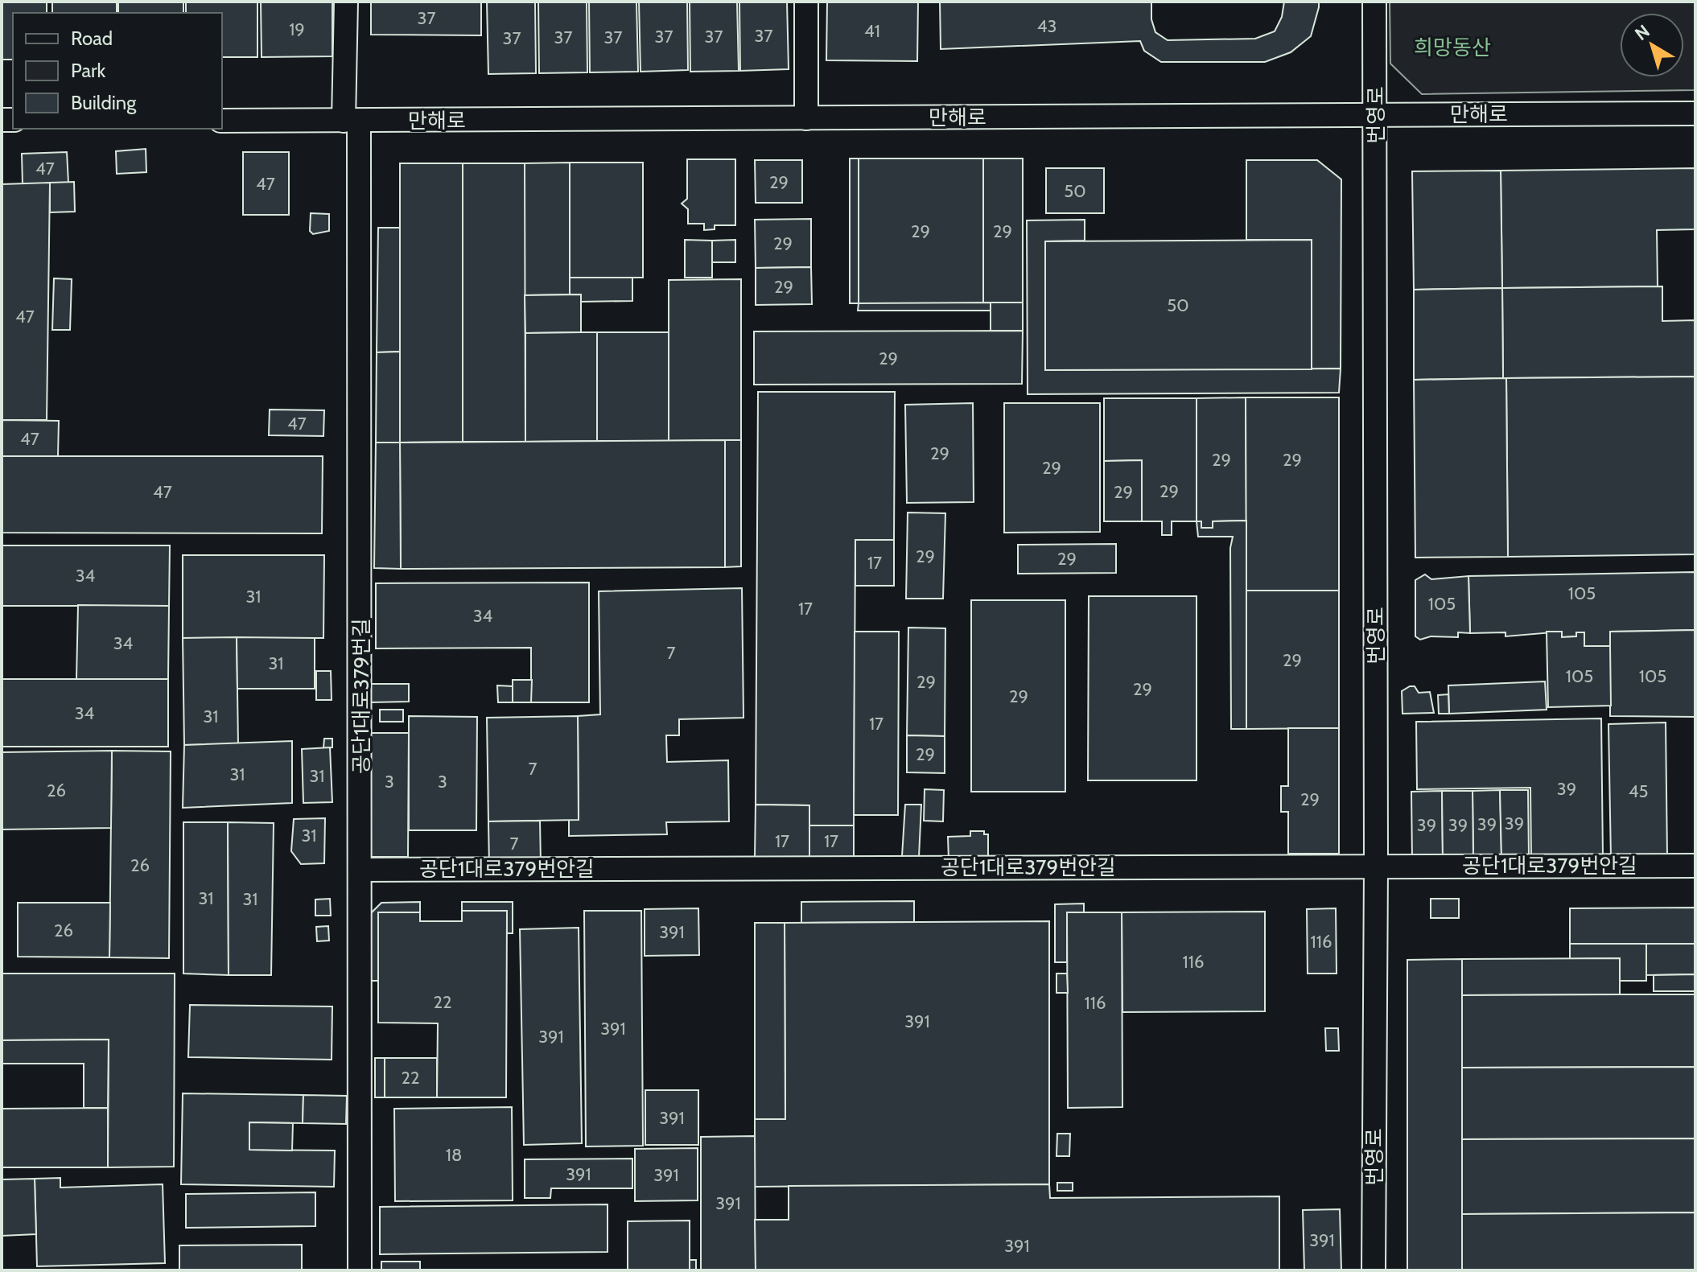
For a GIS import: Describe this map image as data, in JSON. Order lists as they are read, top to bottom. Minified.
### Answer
{"streets":{"street":["만해로","번영로","공단1대로379번길","공단1대로379번안길"]},"crossings":[["만해로","번영로"],["만해로","공단1대로379번길"],["번영로","공단1대로379번안길"],["공단1대로379번길","공단1대로379번안길"]],"parks":["희망동산"],"house_numbers":["37","43","19","41","37","37","37","37","37","37","47","29","47","50","29","29","29","29","50","47","29","47","47","29","29","29","29","29","47","29","29","29","17","34","105","31","105","17","34","34","7","29","31","105","105","29","29","29","34","31","17","29","7","31","31","3","3","39","26","45","29","39","39","39","39","31","17","17","7","26","31","31","26","391","116","116","22","116","391","391","391","22","391","18","391","391","391","391","391"],"legend":["Road","Park","Building"],"north":"top left"}
